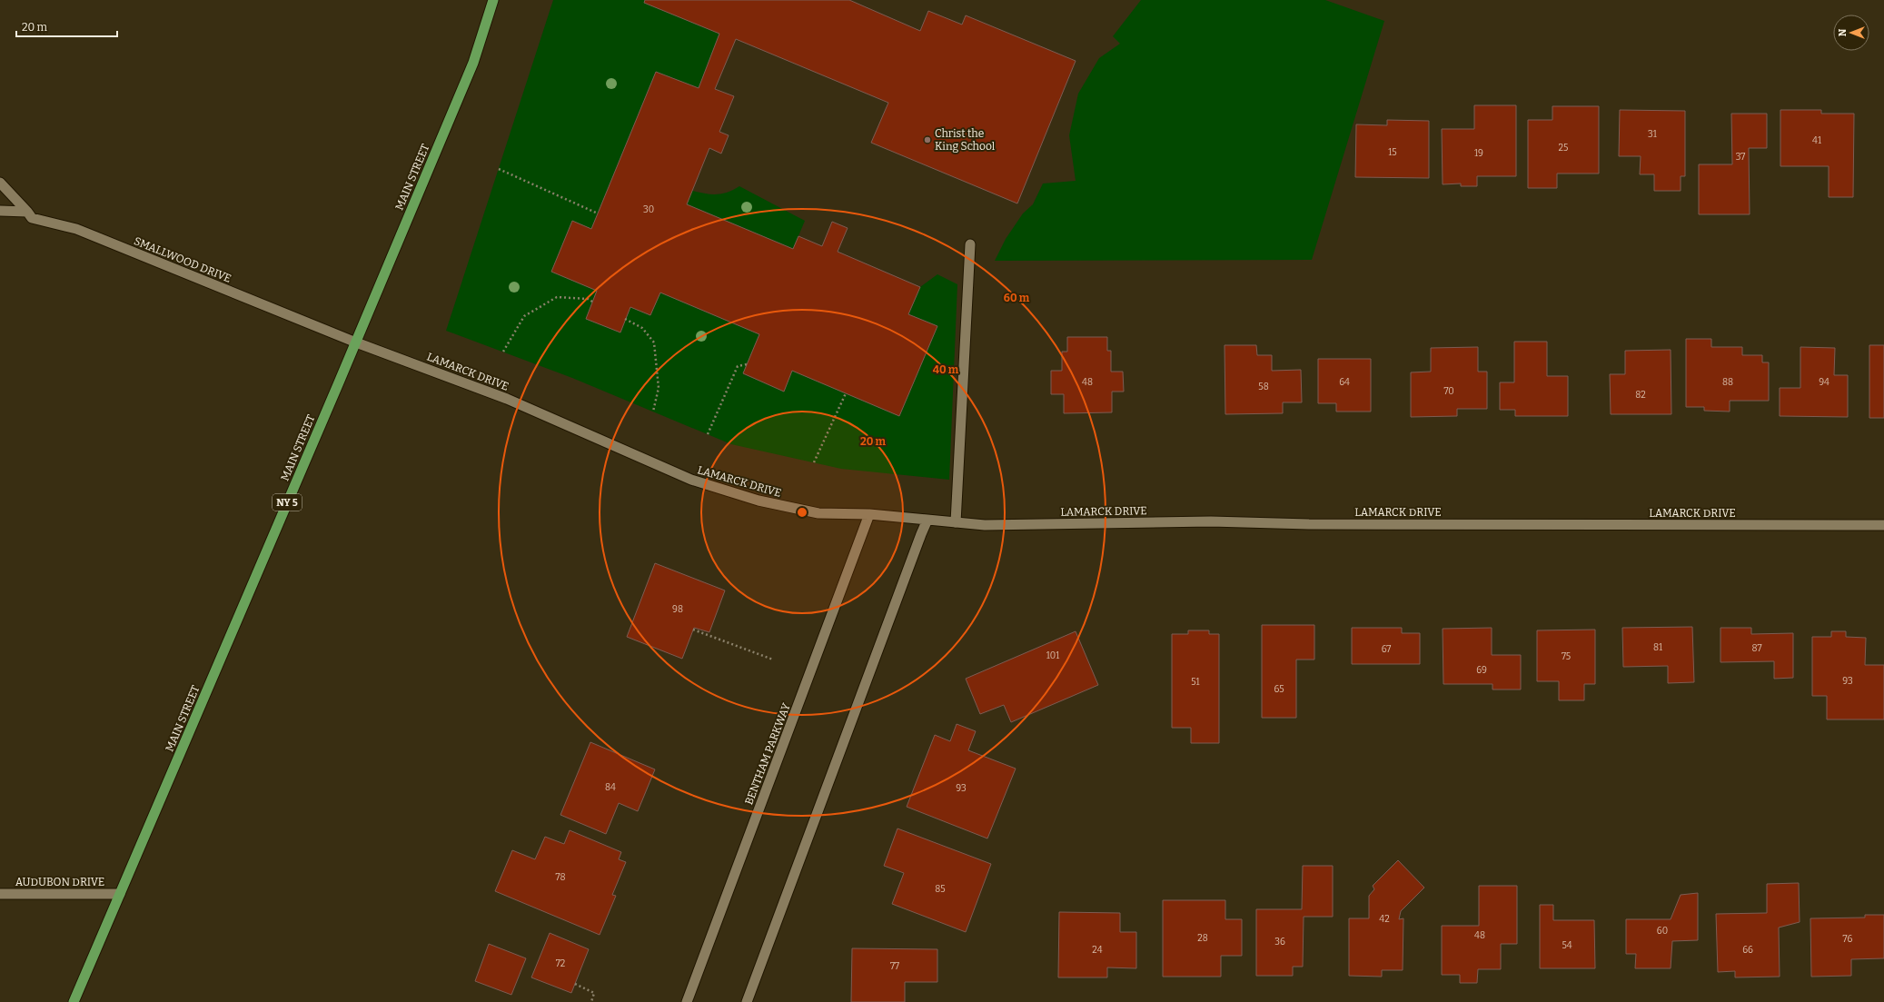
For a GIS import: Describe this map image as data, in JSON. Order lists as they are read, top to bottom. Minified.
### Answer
{"streets":{"main road":["MAIN STREET","NY 5"],"street":["SMALLWOOD DRIVE","LAMARCK DRIVE","BENTHAM PARKWAY","AUDUBON DRIVE"]},"crossings":[["MAIN STREET","SMALLWOOD DRIVE"],["MAIN STREET","LAMARCK DRIVE"],["MAIN STREET","AUDUBON DRIVE"],["SMALLWOOD DRIVE","LAMARCK DRIVE"],["LAMARCK DRIVE","BENTHAM PARKWAY"]],"places":["Christ the King School"],"house_numbers":["31","41","25","15","19","37","30","48","64","88","94","58","70","82","98","81","87","67","101","75","69","93","51","65","84","93","78","85","42","60","48","28","76","36","54","24","66","72","77"],"scale_bar":"20 m","north":"left","rings":["60 m","40 m","20 m"]}
